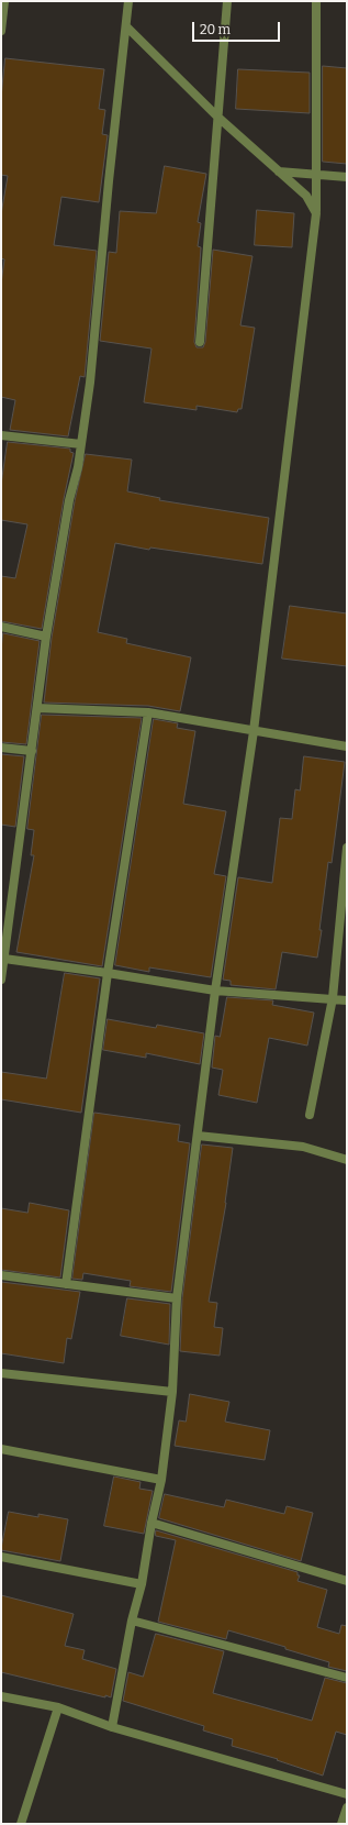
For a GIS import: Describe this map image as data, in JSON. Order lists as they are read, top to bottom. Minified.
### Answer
{"scale_bar":"20 m"}
